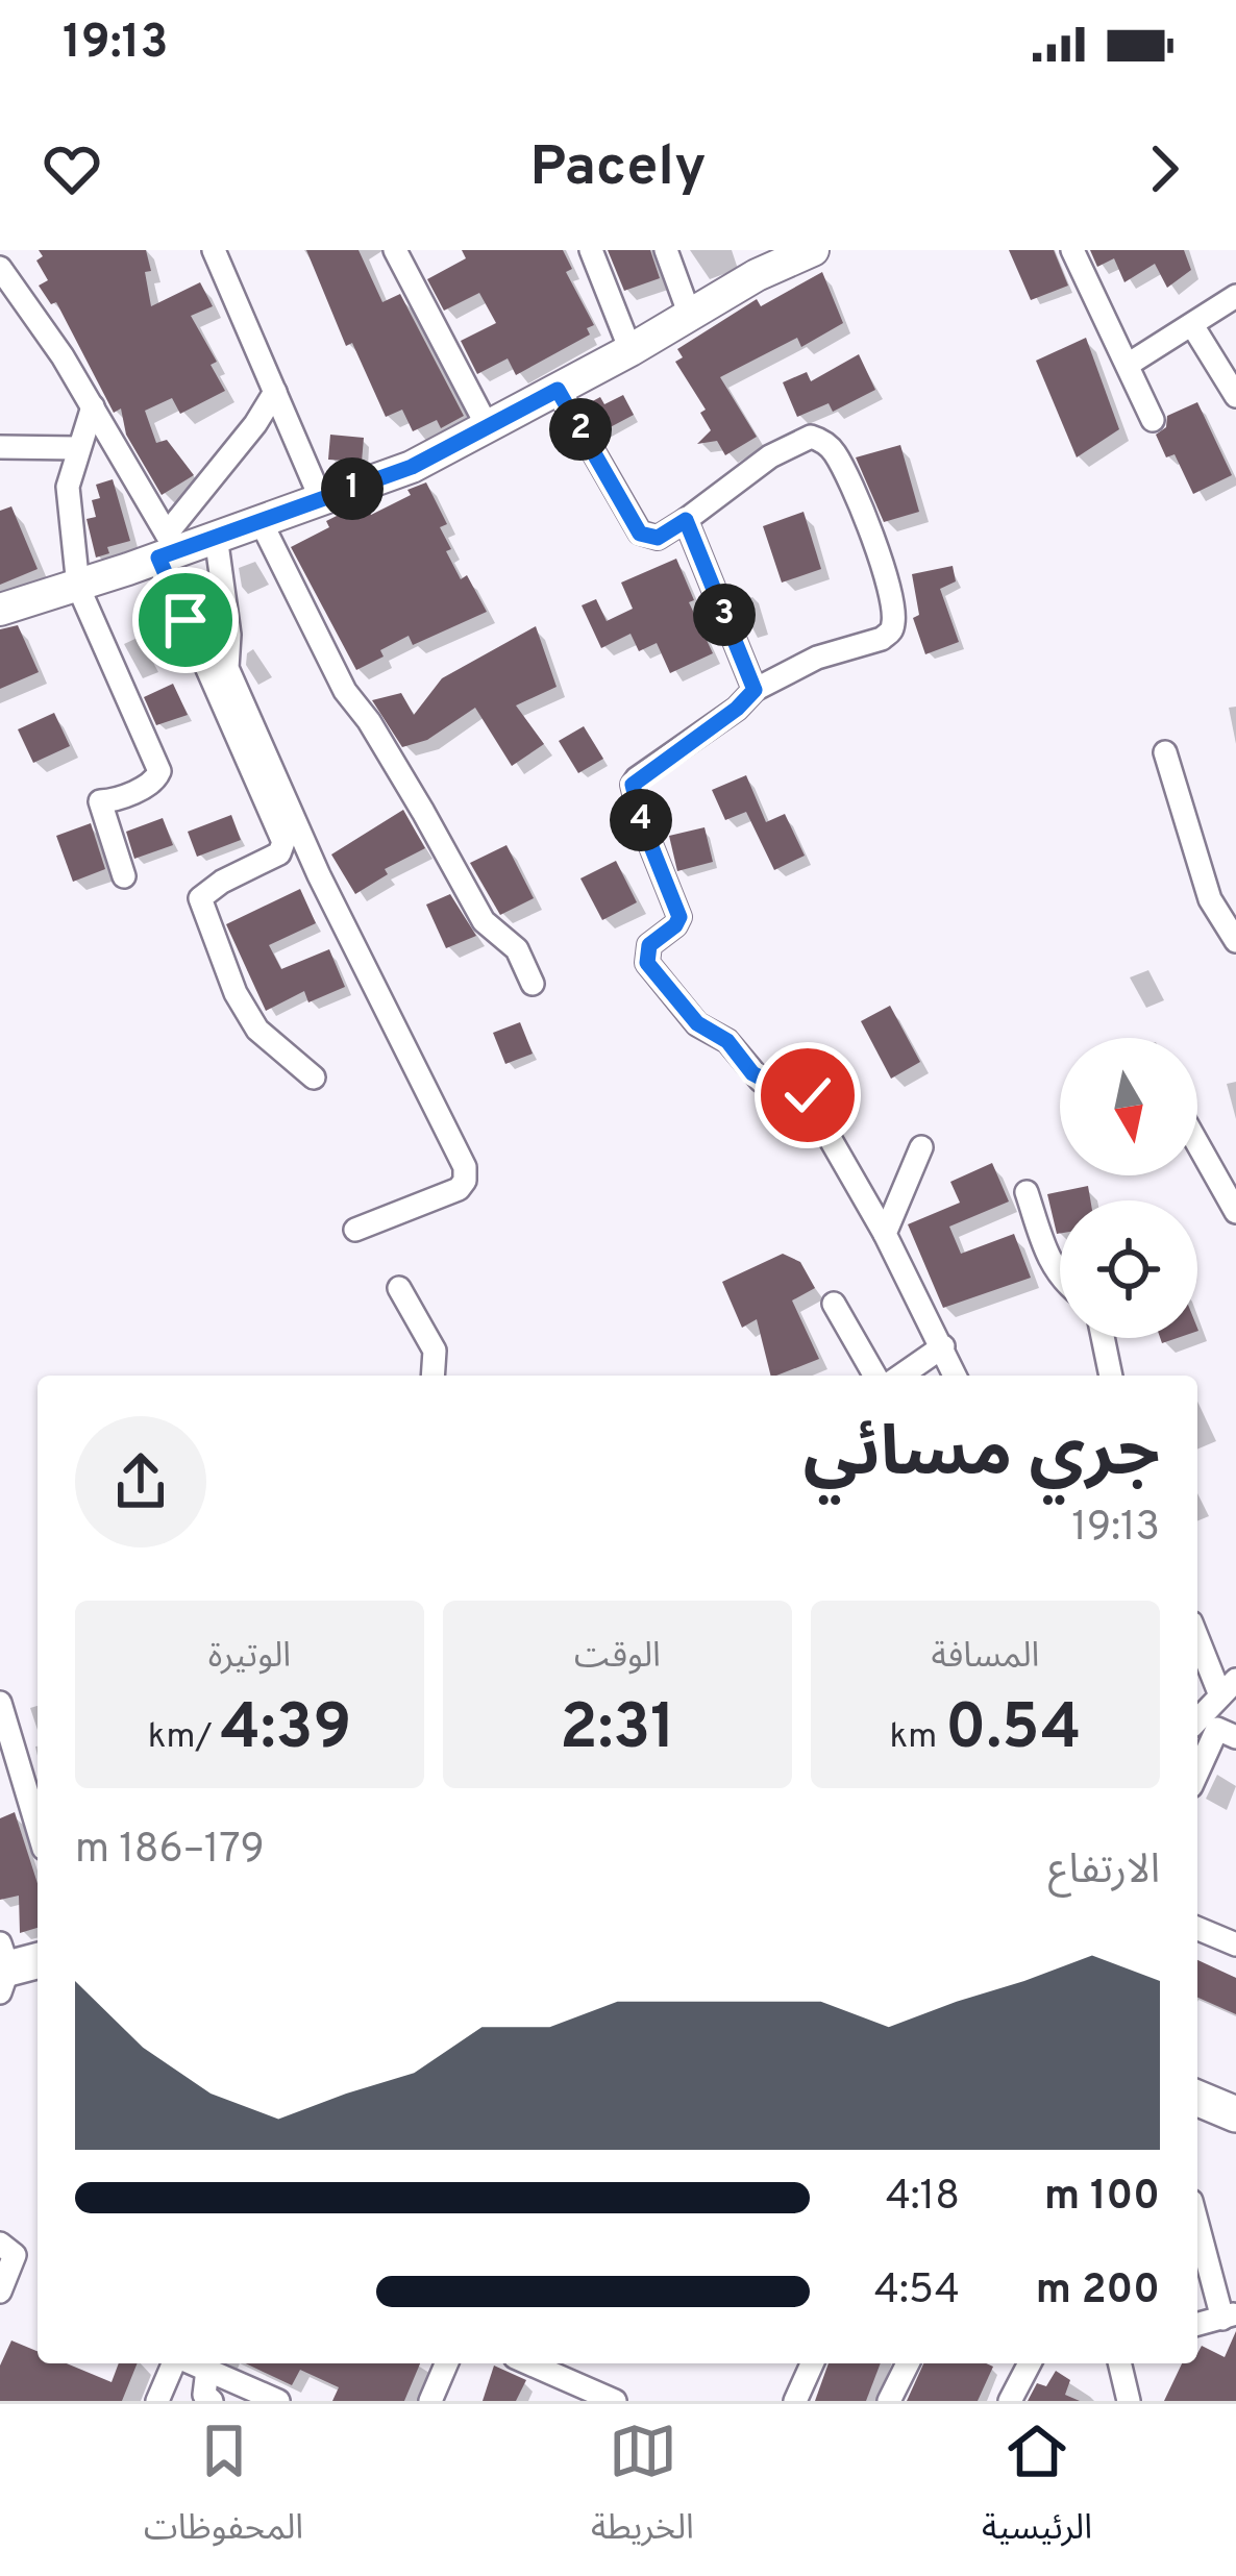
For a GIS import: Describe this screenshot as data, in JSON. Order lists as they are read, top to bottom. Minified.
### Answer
{"north":"bottom","page":{"status":"19:13","header":"Pacely","pins":["2","1","3","4"],"heading":["جري مسائي","19:13"],"stats":[["المسافة","0.54 km"],["الوقت","2:31"],["الوتيرة","4:39 /km"]],"chart":["الارتفاع","179–186 m"],"list":[{"name":"100 m","note":"4:18"},{"name":"200 m","note":"4:54"}],"tabs":["الرئيسية","الخريطة","المحفوظات"]}}
